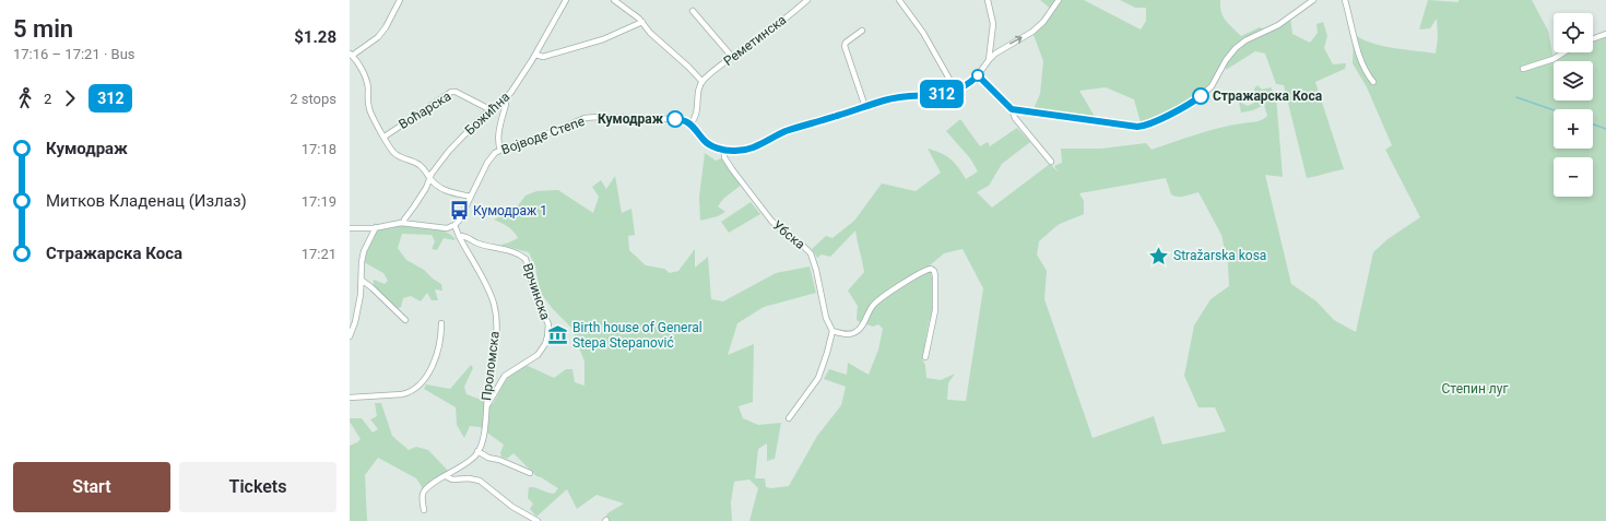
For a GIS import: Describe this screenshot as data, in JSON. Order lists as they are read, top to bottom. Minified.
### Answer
{"streets":{"street":["Реметинска","Воћарска","Божићна","Војводе Степе","Убска","Врчинска","Проломска"]},"crossings":[["Воћарска","Божићна"],["Врчинска","Проломска"]],"parks":["Степин луг"],"places":{"other":["Стражарска Коса","Кумодраж"],"bus stop":["Кумодраж 1"],"place":["Stražarska kosa"],"museum":["Birth house of General Stepa Stepanović"]},"lines":["bus line 312"],"page":{"heading":["5 min","17:16 – 17:21 · Bus","$1.28"],"on_map":"312","map_buttons":["+","−"],"legs":["2","312","2 stops"],"list":[{"name":"Кумодраж","value":"17:18"},{"name":"Митков Кладенац (Излаз)","value":"17:19"},{"name":"Стражарска Коса","value":"17:21"}],"buttons":["Start","Tickets"]}}
